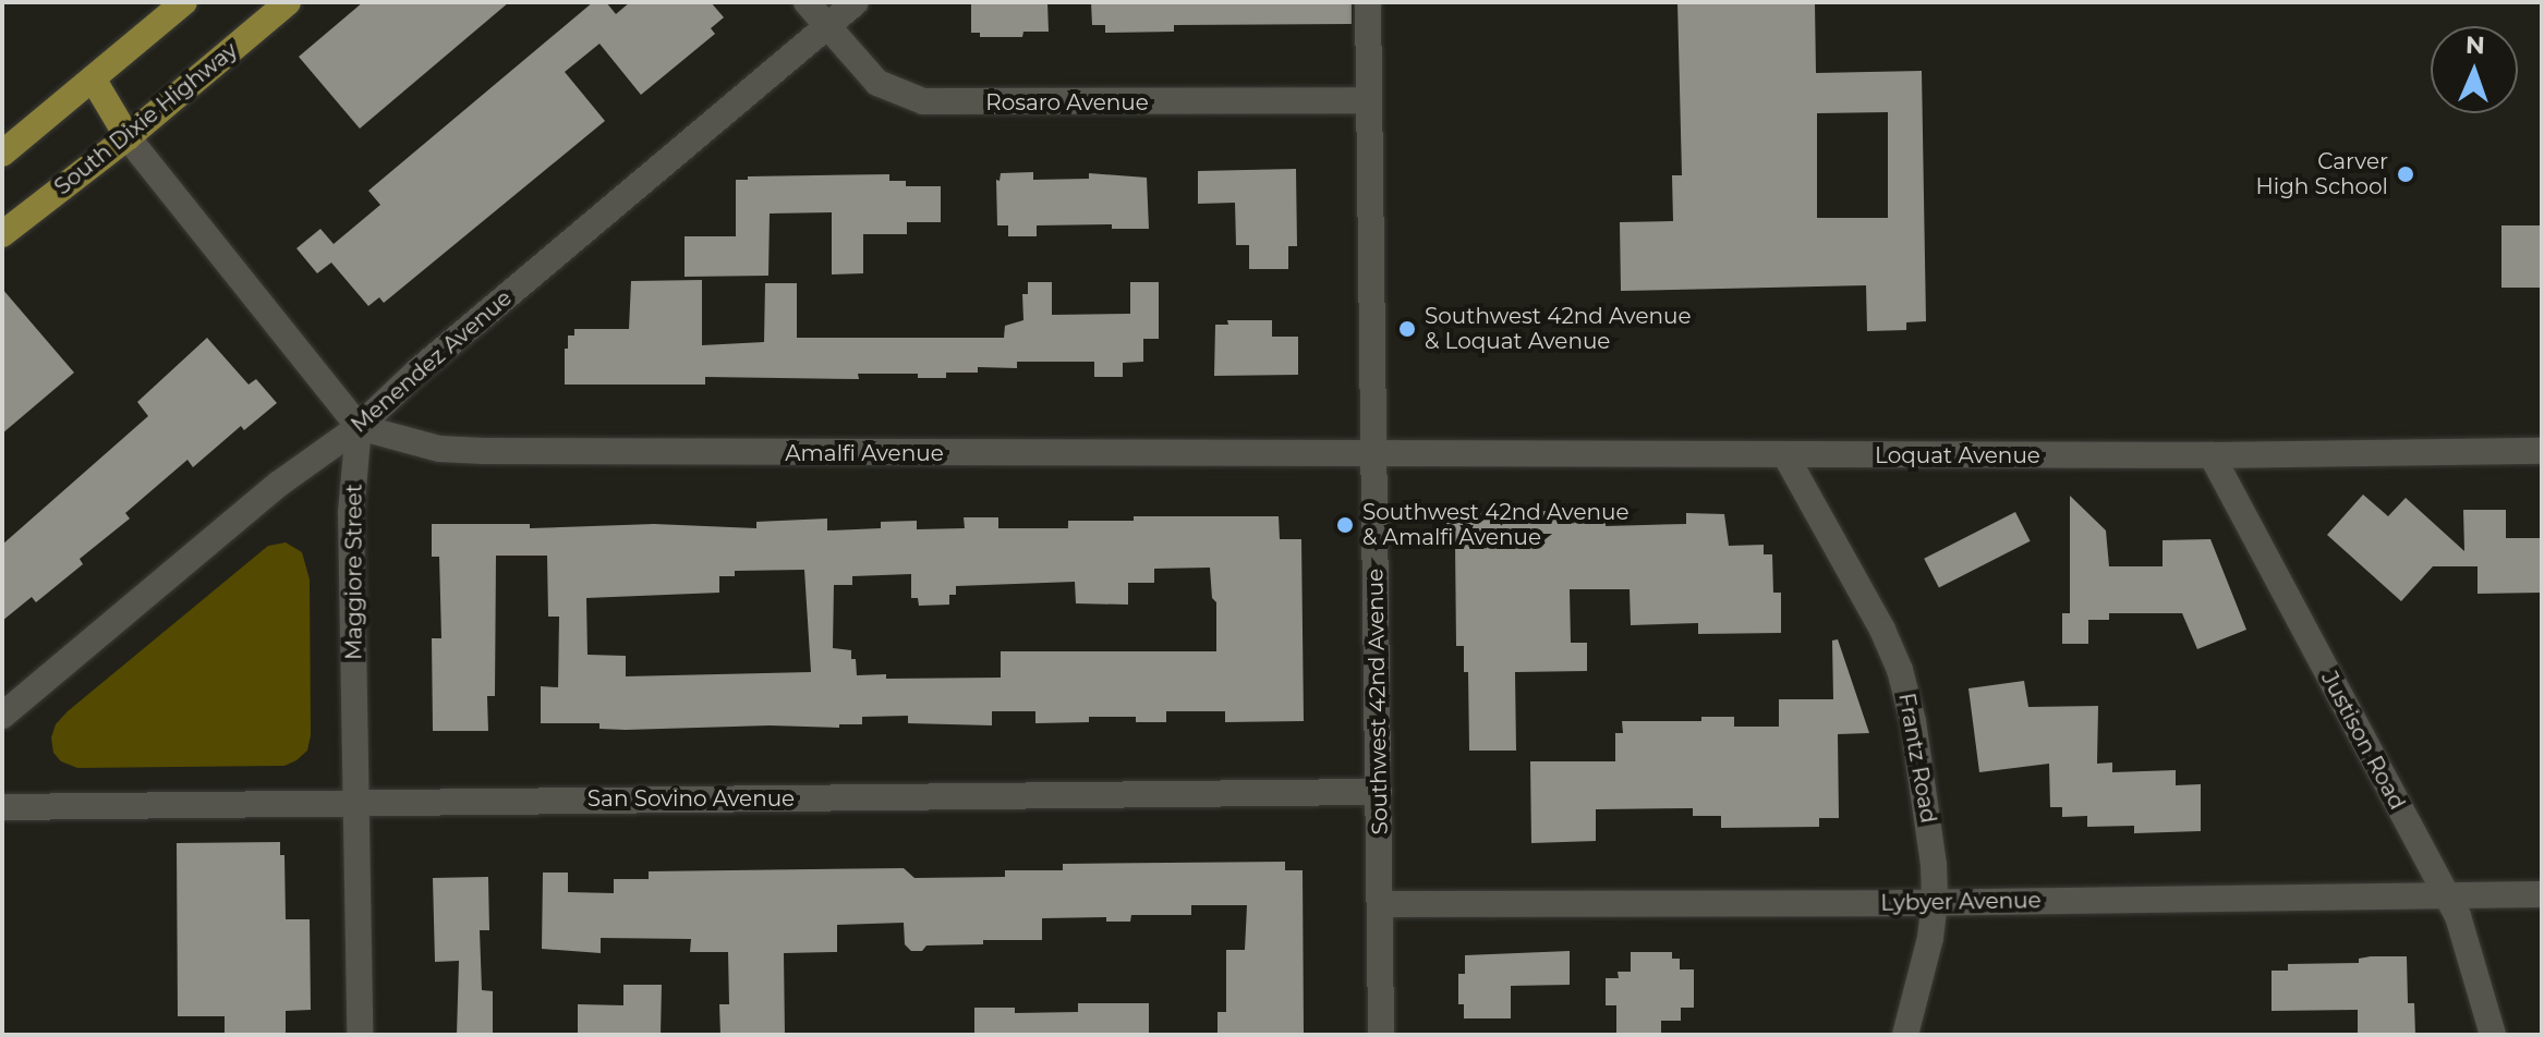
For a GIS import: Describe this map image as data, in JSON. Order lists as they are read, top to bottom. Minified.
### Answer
{"streets":{"highway":["South Dixie Highway"],"street":["Rosaro Avenue","Menendez Avenue","Amalfi Avenue","Loquat Avenue","Maggiore Street","Southwest 42nd Avenue","Justison Road","Frantz Road","San Sovino Avenue","Lybyer Avenue"]},"crossings":[["Rosaro Avenue","Menendez Avenue"],["Rosaro Avenue","Southwest 42nd Avenue"],["Menendez Avenue","Amalfi Avenue"],["Menendez Avenue","Maggiore Street"],["Amalfi Avenue","Loquat Avenue"],["Amalfi Avenue","Maggiore Street"],["Amalfi Avenue","Southwest 42nd Avenue"],["Loquat Avenue","Southwest 42nd Avenue"],["Loquat Avenue","Justison Road"],["Loquat Avenue","Frantz Road"],["Maggiore Street","San Sovino Avenue"],["Southwest 42nd Avenue","San Sovino Avenue"],["Southwest 42nd Avenue","Lybyer Avenue"],["Justison Road","Lybyer Avenue"],["Frantz Road","Lybyer Avenue"]],"places":["Carver High School","Southwest 42nd Avenue & Loquat Avenue","Southwest 42nd Avenue & Amalfi Avenue"],"north":"top"}
